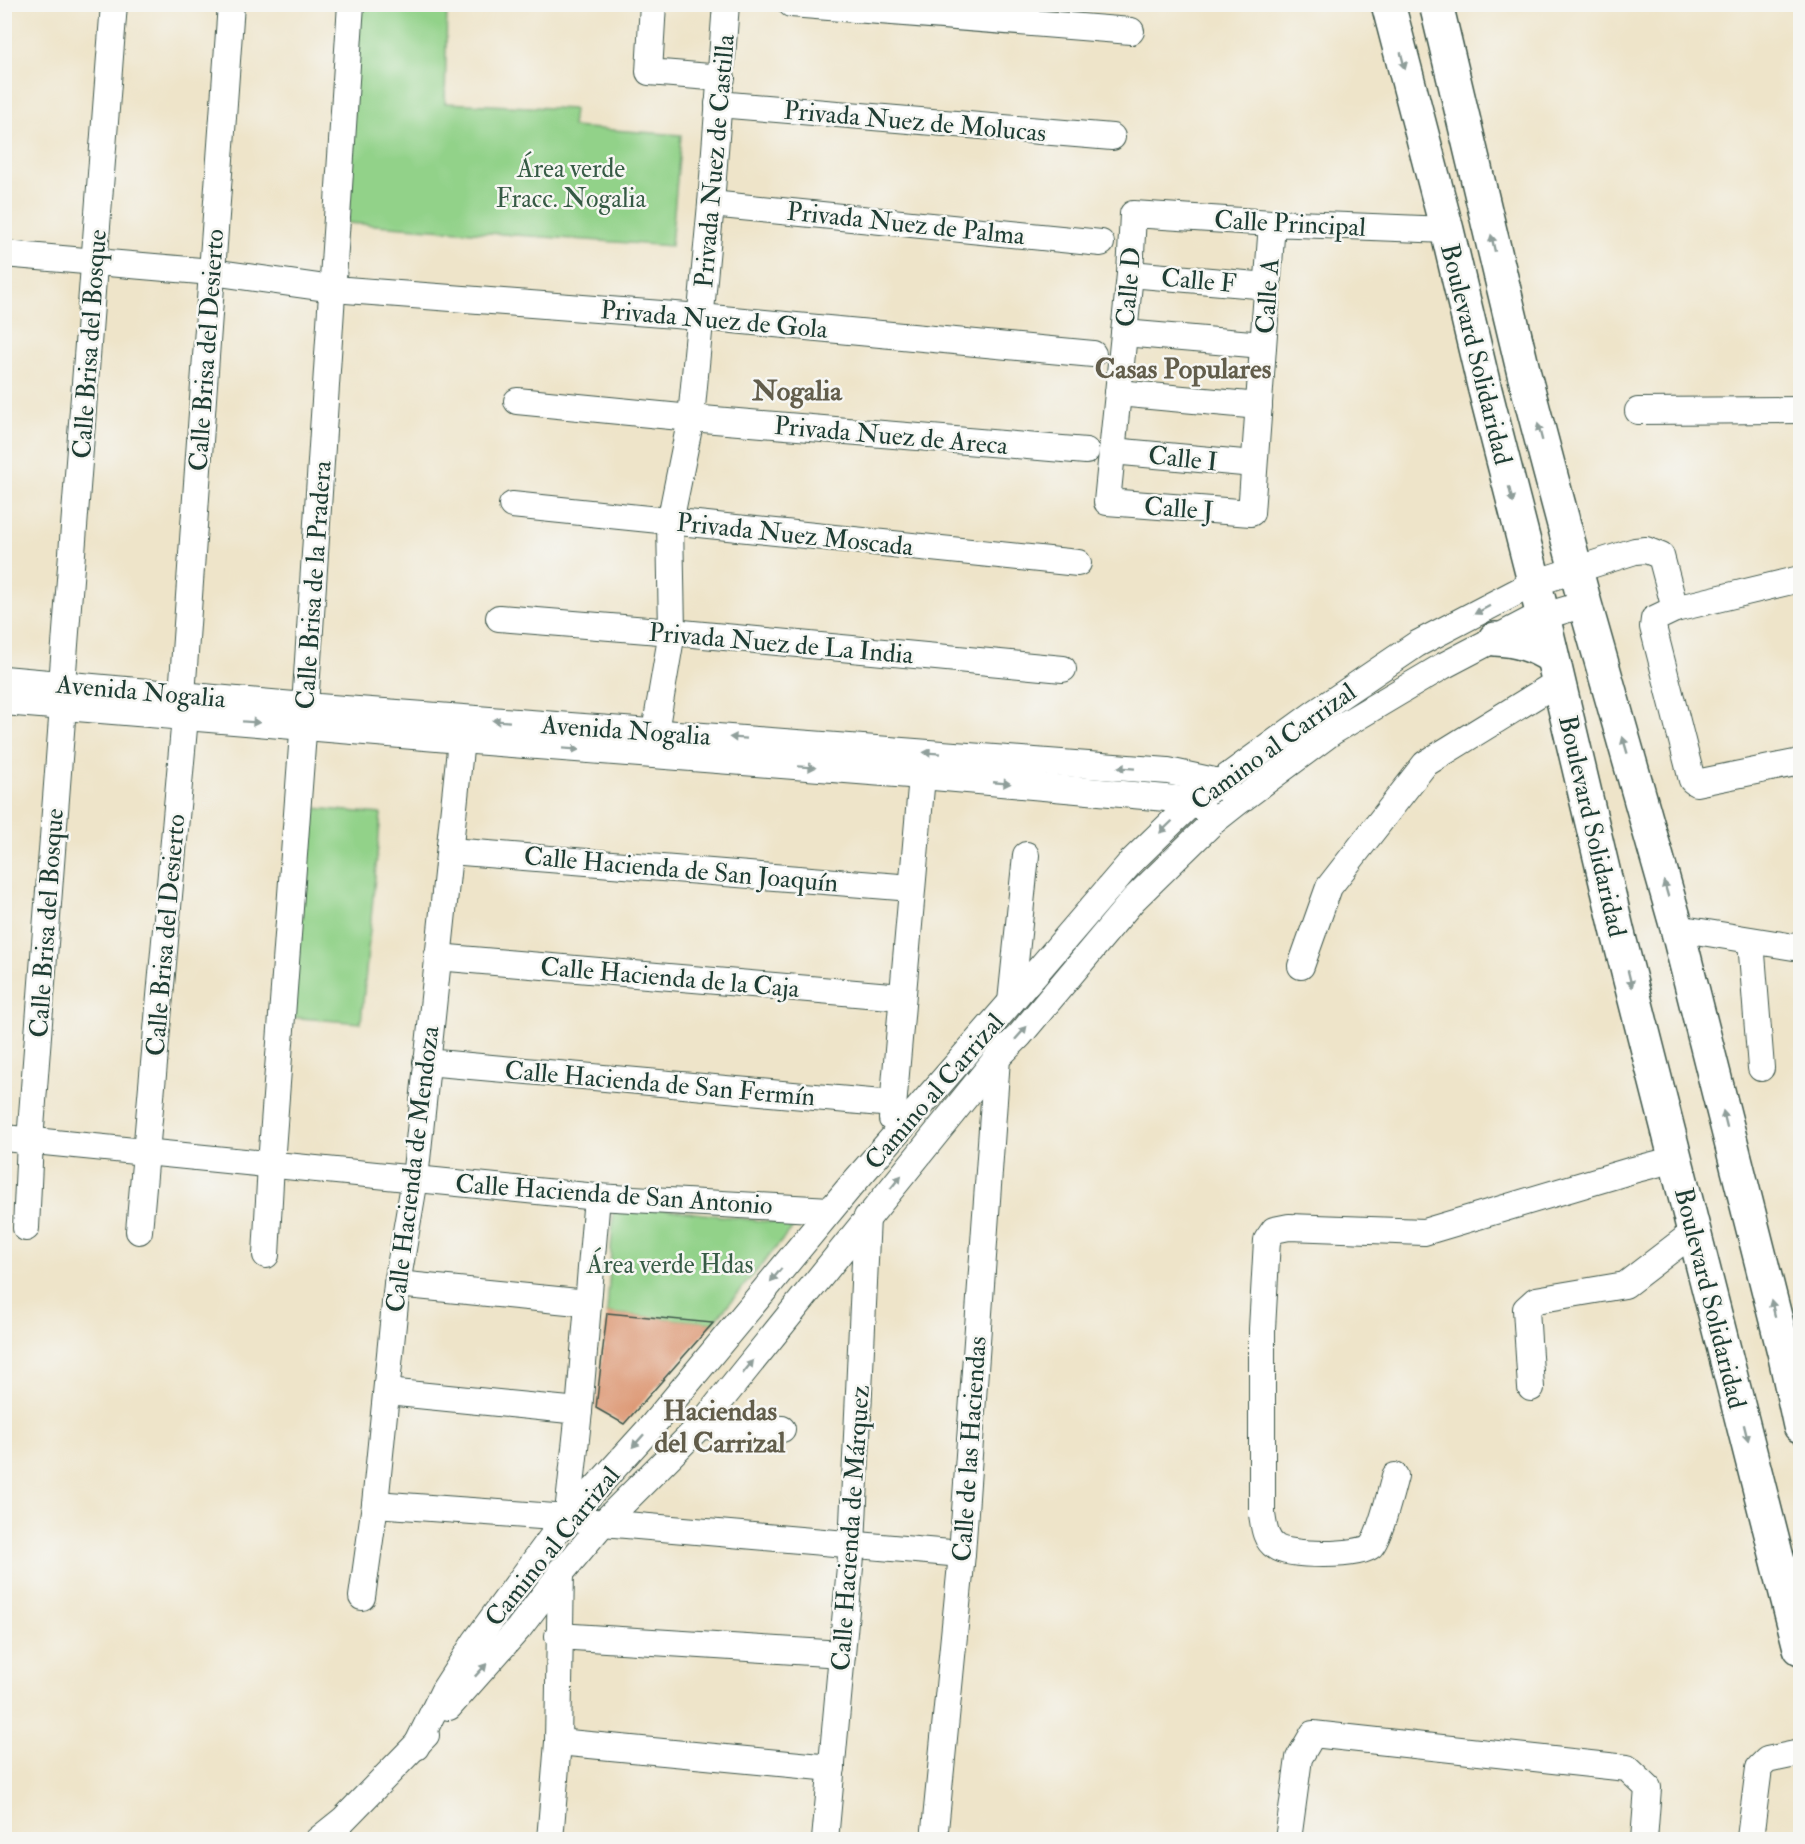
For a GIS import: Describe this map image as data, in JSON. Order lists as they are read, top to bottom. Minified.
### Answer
{"streets":{"highway":["Boulevard Solidaridad"],"street":["Privada Nuez de Molucas","Privada Nuez de Castilla","Privada Nuez de Palma","Calle Principal","Calle F","Calle D","Calle A","Privada Nuez de Gola","Calle Brisa del Bosque","Calle Brisa del Desierto","Privada Nuez de Areca","Calle I","Calle J","Privada Nuez Moscada","Calle Brisa de la Pradera","Privada Nuez de La India","Avenida Nogalia","Camino al Carrizal","Calle Hacienda de San Joaquín","Calle Hacienda de la Caja","Calle Hacienda de San Fermín","Calle Hacienda de Mendoza","Calle Hacienda de San Antonio","Calle de las Haciendas","Calle Hacienda de Márquez"]},"crossings":[["Privada Nuez de Molucas","Privada Nuez de Castilla"],["Privada Nuez de Castilla","Privada Nuez de Palma"],["Privada Nuez de Castilla","Privada Nuez de Gola"],["Privada Nuez de Castilla","Privada Nuez de Areca"],["Privada Nuez de Castilla","Privada Nuez Moscada"],["Privada Nuez de Castilla","Privada Nuez de La India"],["Privada Nuez de Castilla","Avenida Nogalia"],["Calle Principal","Calle D"],["Calle Principal","Calle A"],["Calle Principal","Boulevard Solidaridad"],["Calle F","Calle D"],["Calle F","Calle A"],["Calle D","Calle I"],["Calle D","Calle J"],["Calle A","Calle I"],["Calle A","Calle J"],["Privada Nuez de Gola","Calle Brisa del Bosque"],["Privada Nuez de Gola","Calle Brisa del Desierto"],["Privada Nuez de Gola","Calle Brisa de la Pradera"],["Calle Brisa del Bosque","Avenida Nogalia"],["Calle Brisa del Bosque","Calle Hacienda de San Antonio"],["Calle Brisa del Desierto","Avenida Nogalia"],["Calle Brisa del Desierto","Calle Hacienda de San Antonio"],["Boulevard Solidaridad","Camino al Carrizal"],["Calle Brisa de la Pradera","Avenida Nogalia"],["Calle Brisa de la Pradera","Calle Hacienda de San Antonio"],["Avenida Nogalia","Camino al Carrizal"],["Avenida Nogalia","Calle Hacienda de Mendoza"],["Camino al Carrizal","Calle Hacienda de San Antonio"],["Camino al Carrizal","Calle de las Haciendas"],["Camino al Carrizal","Calle Hacienda de Márquez"],["Calle Hacienda de San Joaquín","Calle Hacienda de Mendoza"],["Calle Hacienda de la Caja","Calle Hacienda de Mendoza"],["Calle Hacienda de San Fermín","Calle Hacienda de Mendoza"],["Calle Hacienda de Mendoza","Calle Hacienda de San Antonio"]],"districts":["Casas Populares","Nogalia","Haciendas del Carrizal"],"parks":["Área verde Fracc. Nogalia","Área verde Hdas"]}
